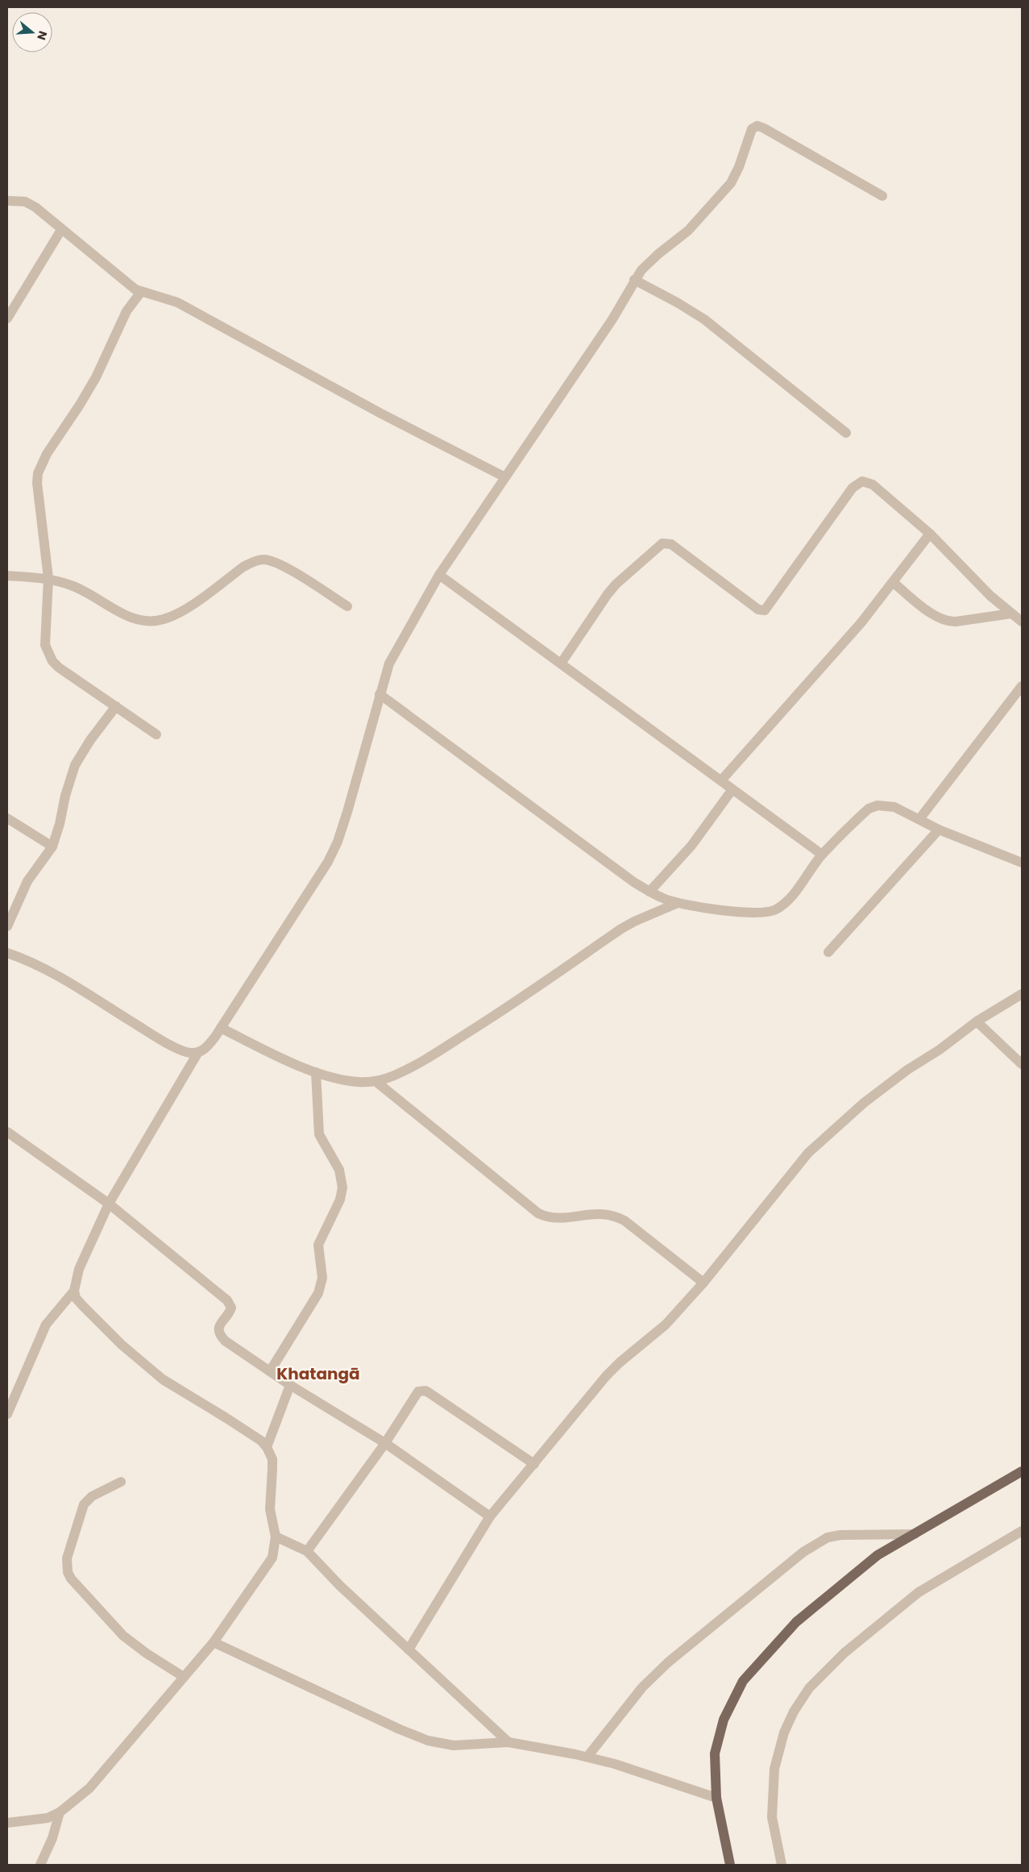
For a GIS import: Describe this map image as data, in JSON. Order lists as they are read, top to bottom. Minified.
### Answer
{"districts":["Khatangā"],"north":"right"}
